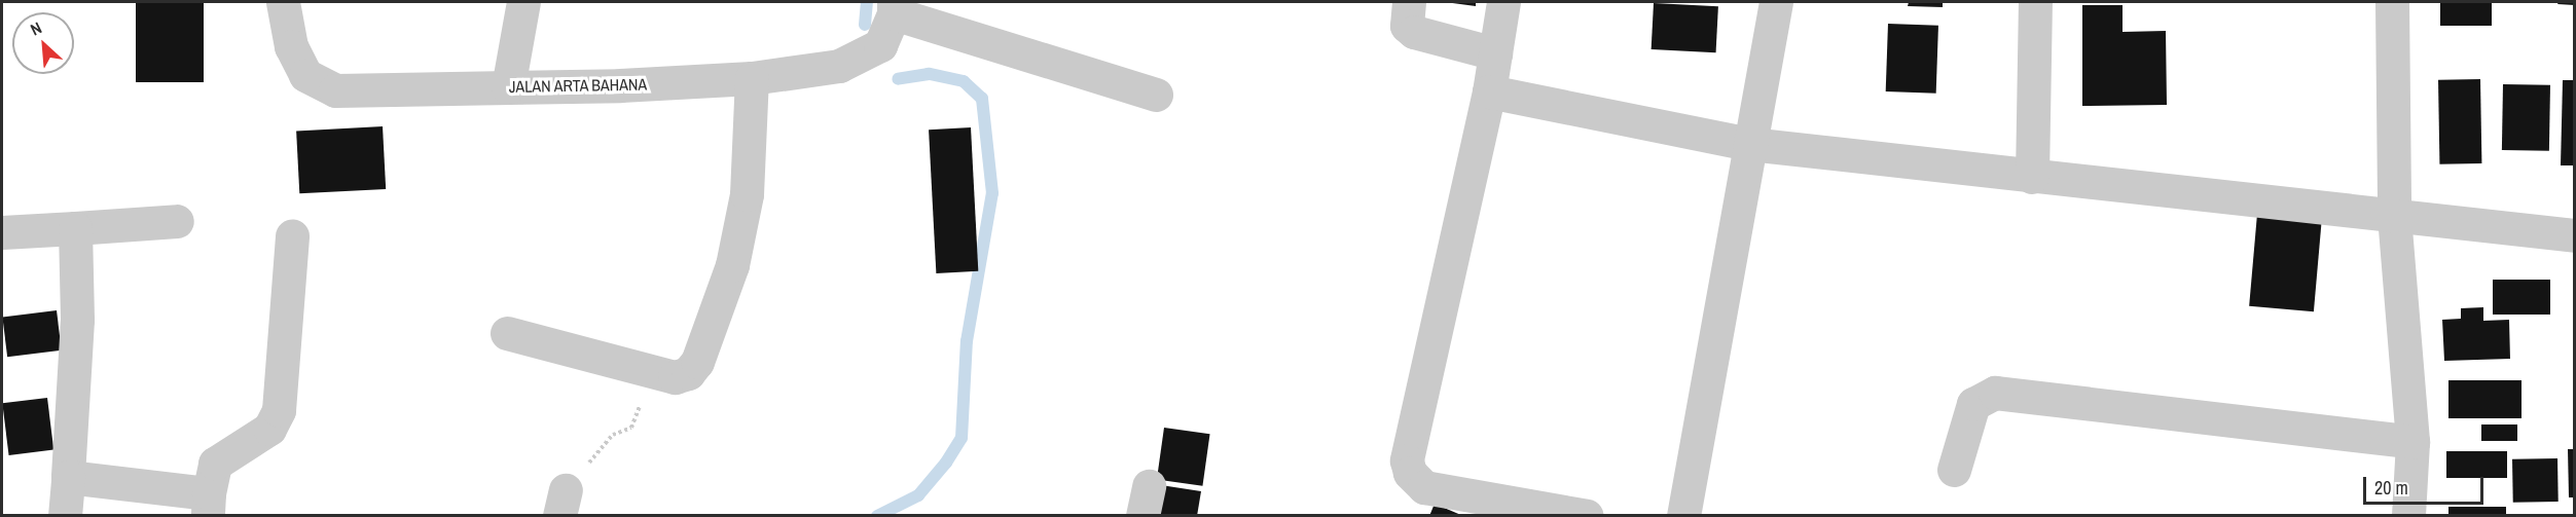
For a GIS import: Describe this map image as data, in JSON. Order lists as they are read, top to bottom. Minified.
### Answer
{"streets":{"street":["JALAN ARTA BAHANA"]},"scale_bar":"20 m","north":"top left"}
